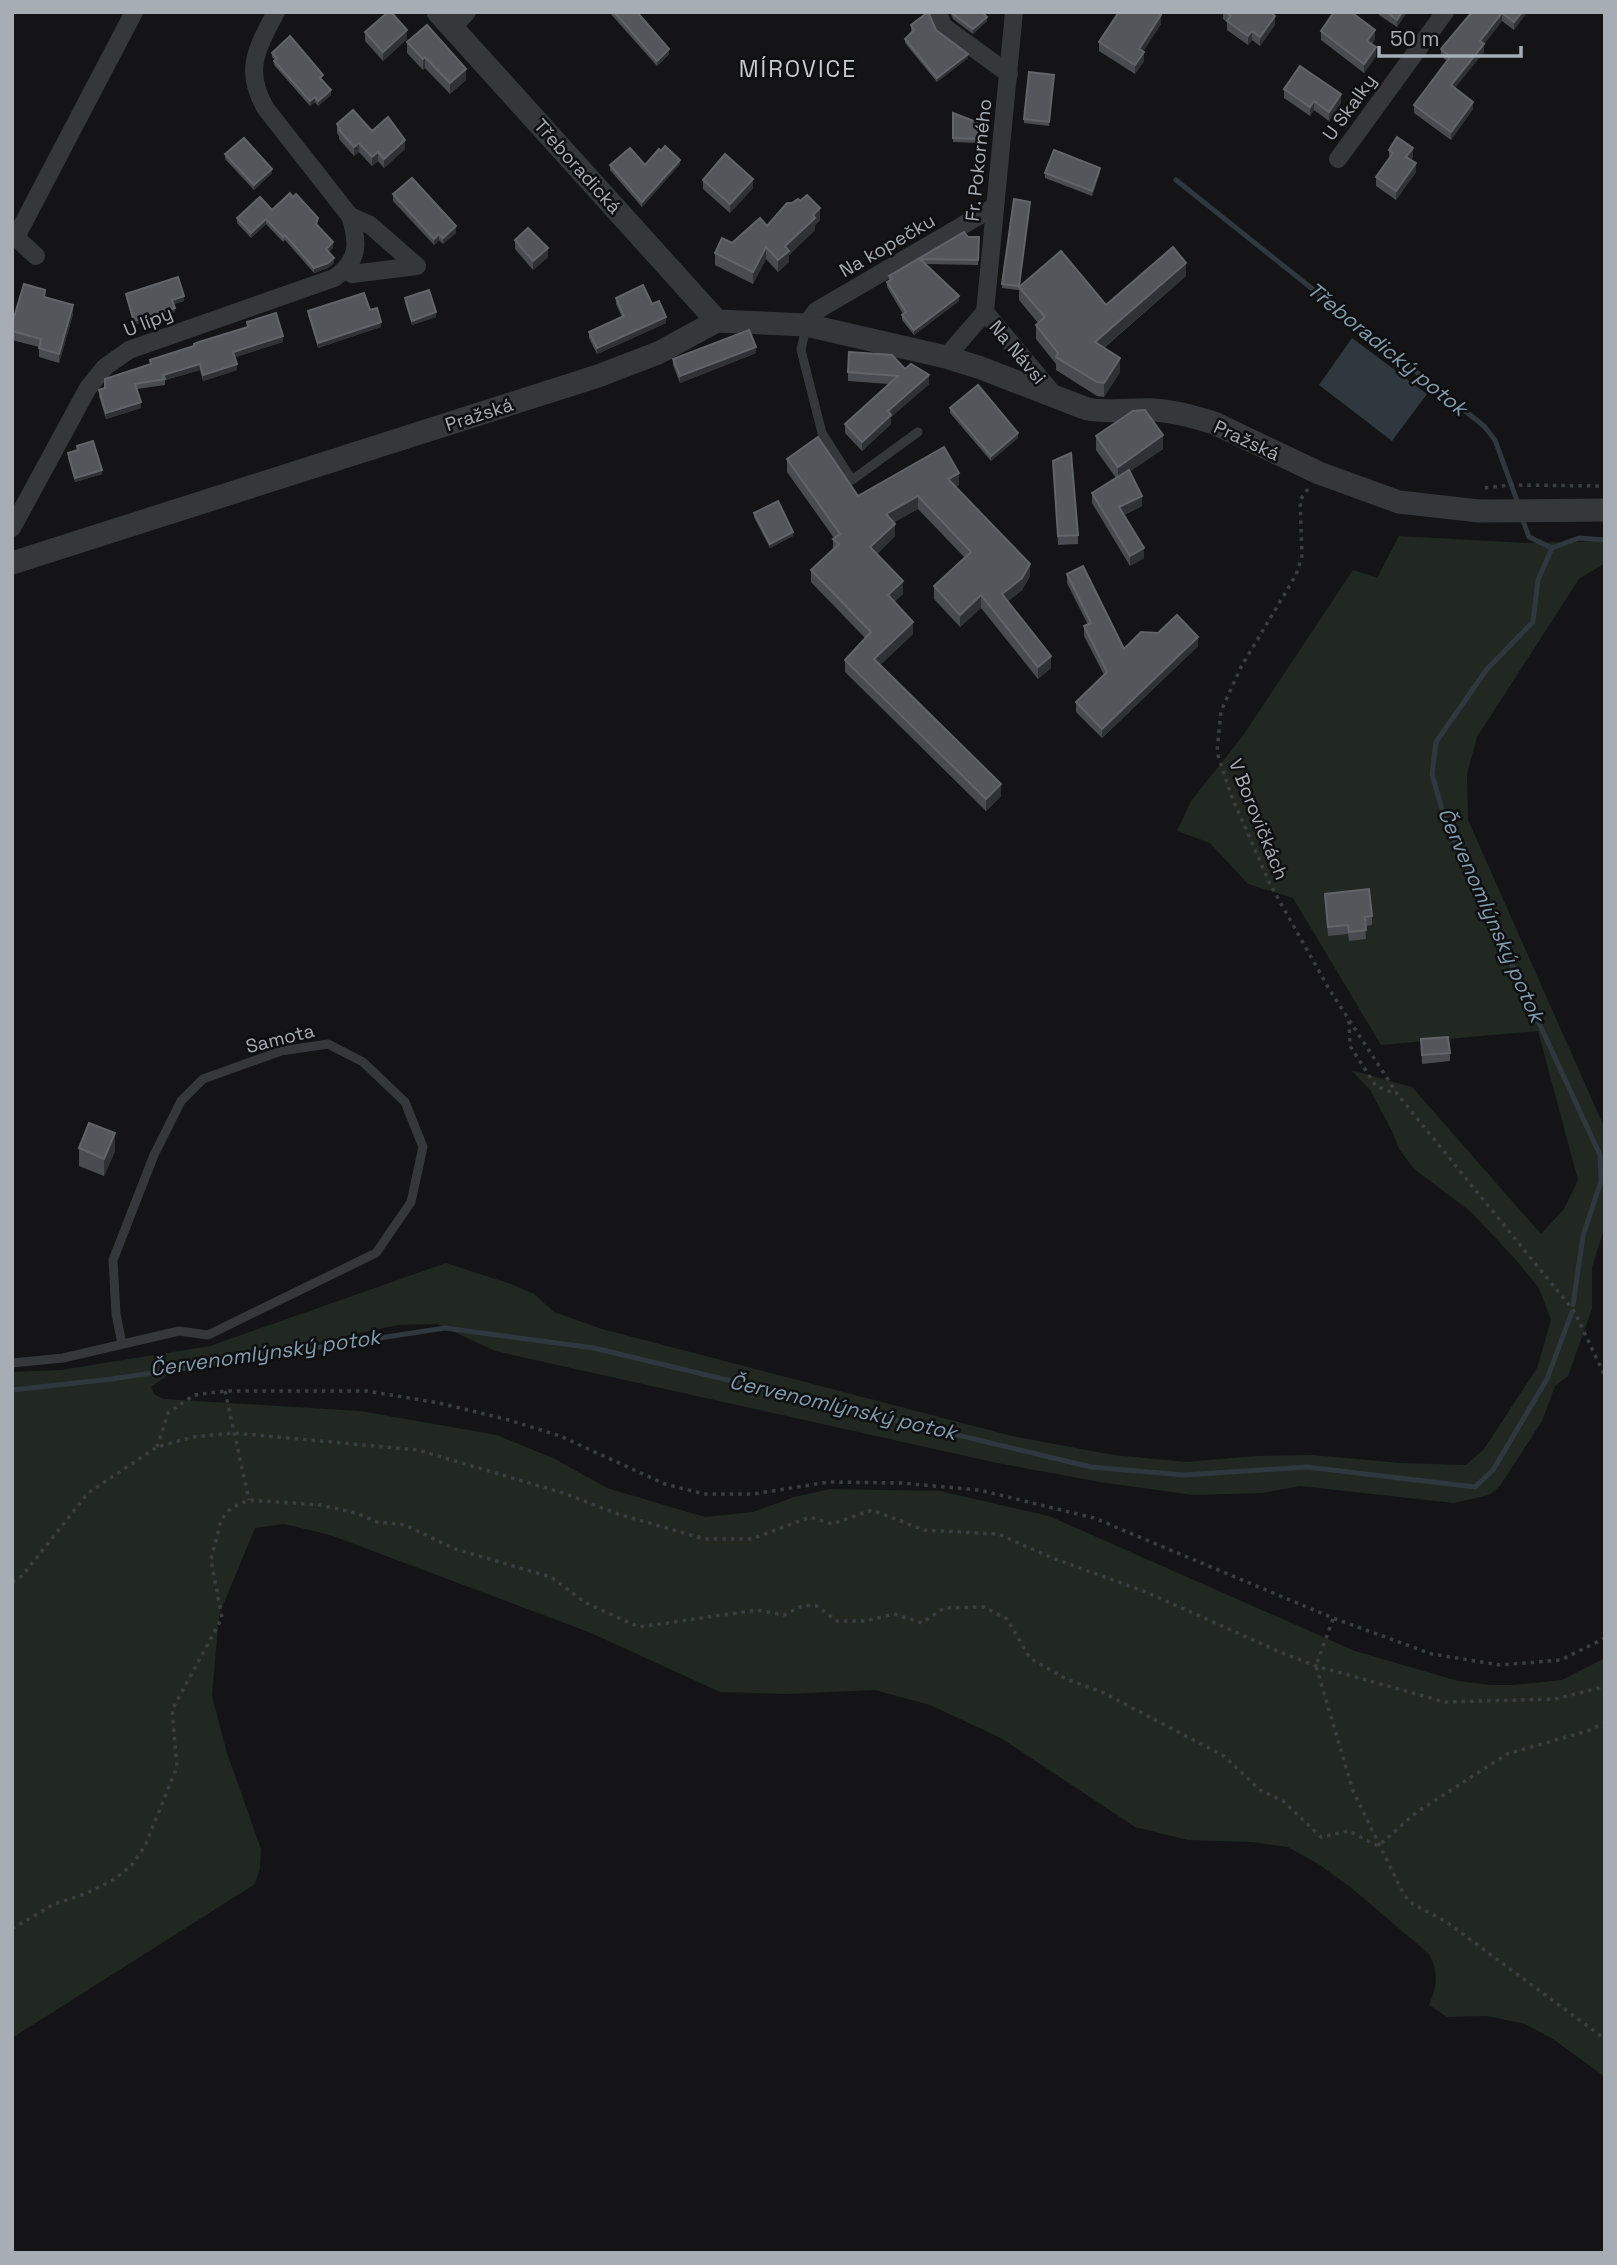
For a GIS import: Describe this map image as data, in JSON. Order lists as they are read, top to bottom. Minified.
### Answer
{"streets":{"street":["U Skalky","Fr. Pokorného","Třeboradická","Na kopečku","U lípy","Na Návsi","Pražská"],"lane":["Samota"],"path":["V Borovičkách"]},"crossings":[["Fr. Pokorného","Na kopečku"],["Fr. Pokorného","Na Návsi"],["Třeboradická","Pražská"],["Na Návsi","Pražská"],["Pražská","V Borovičkách"]],"districts":["MÍROVICE"],"water":["Třeboradický potok","Červenomlýnský potok"],"scale_bar":"50 m"}
